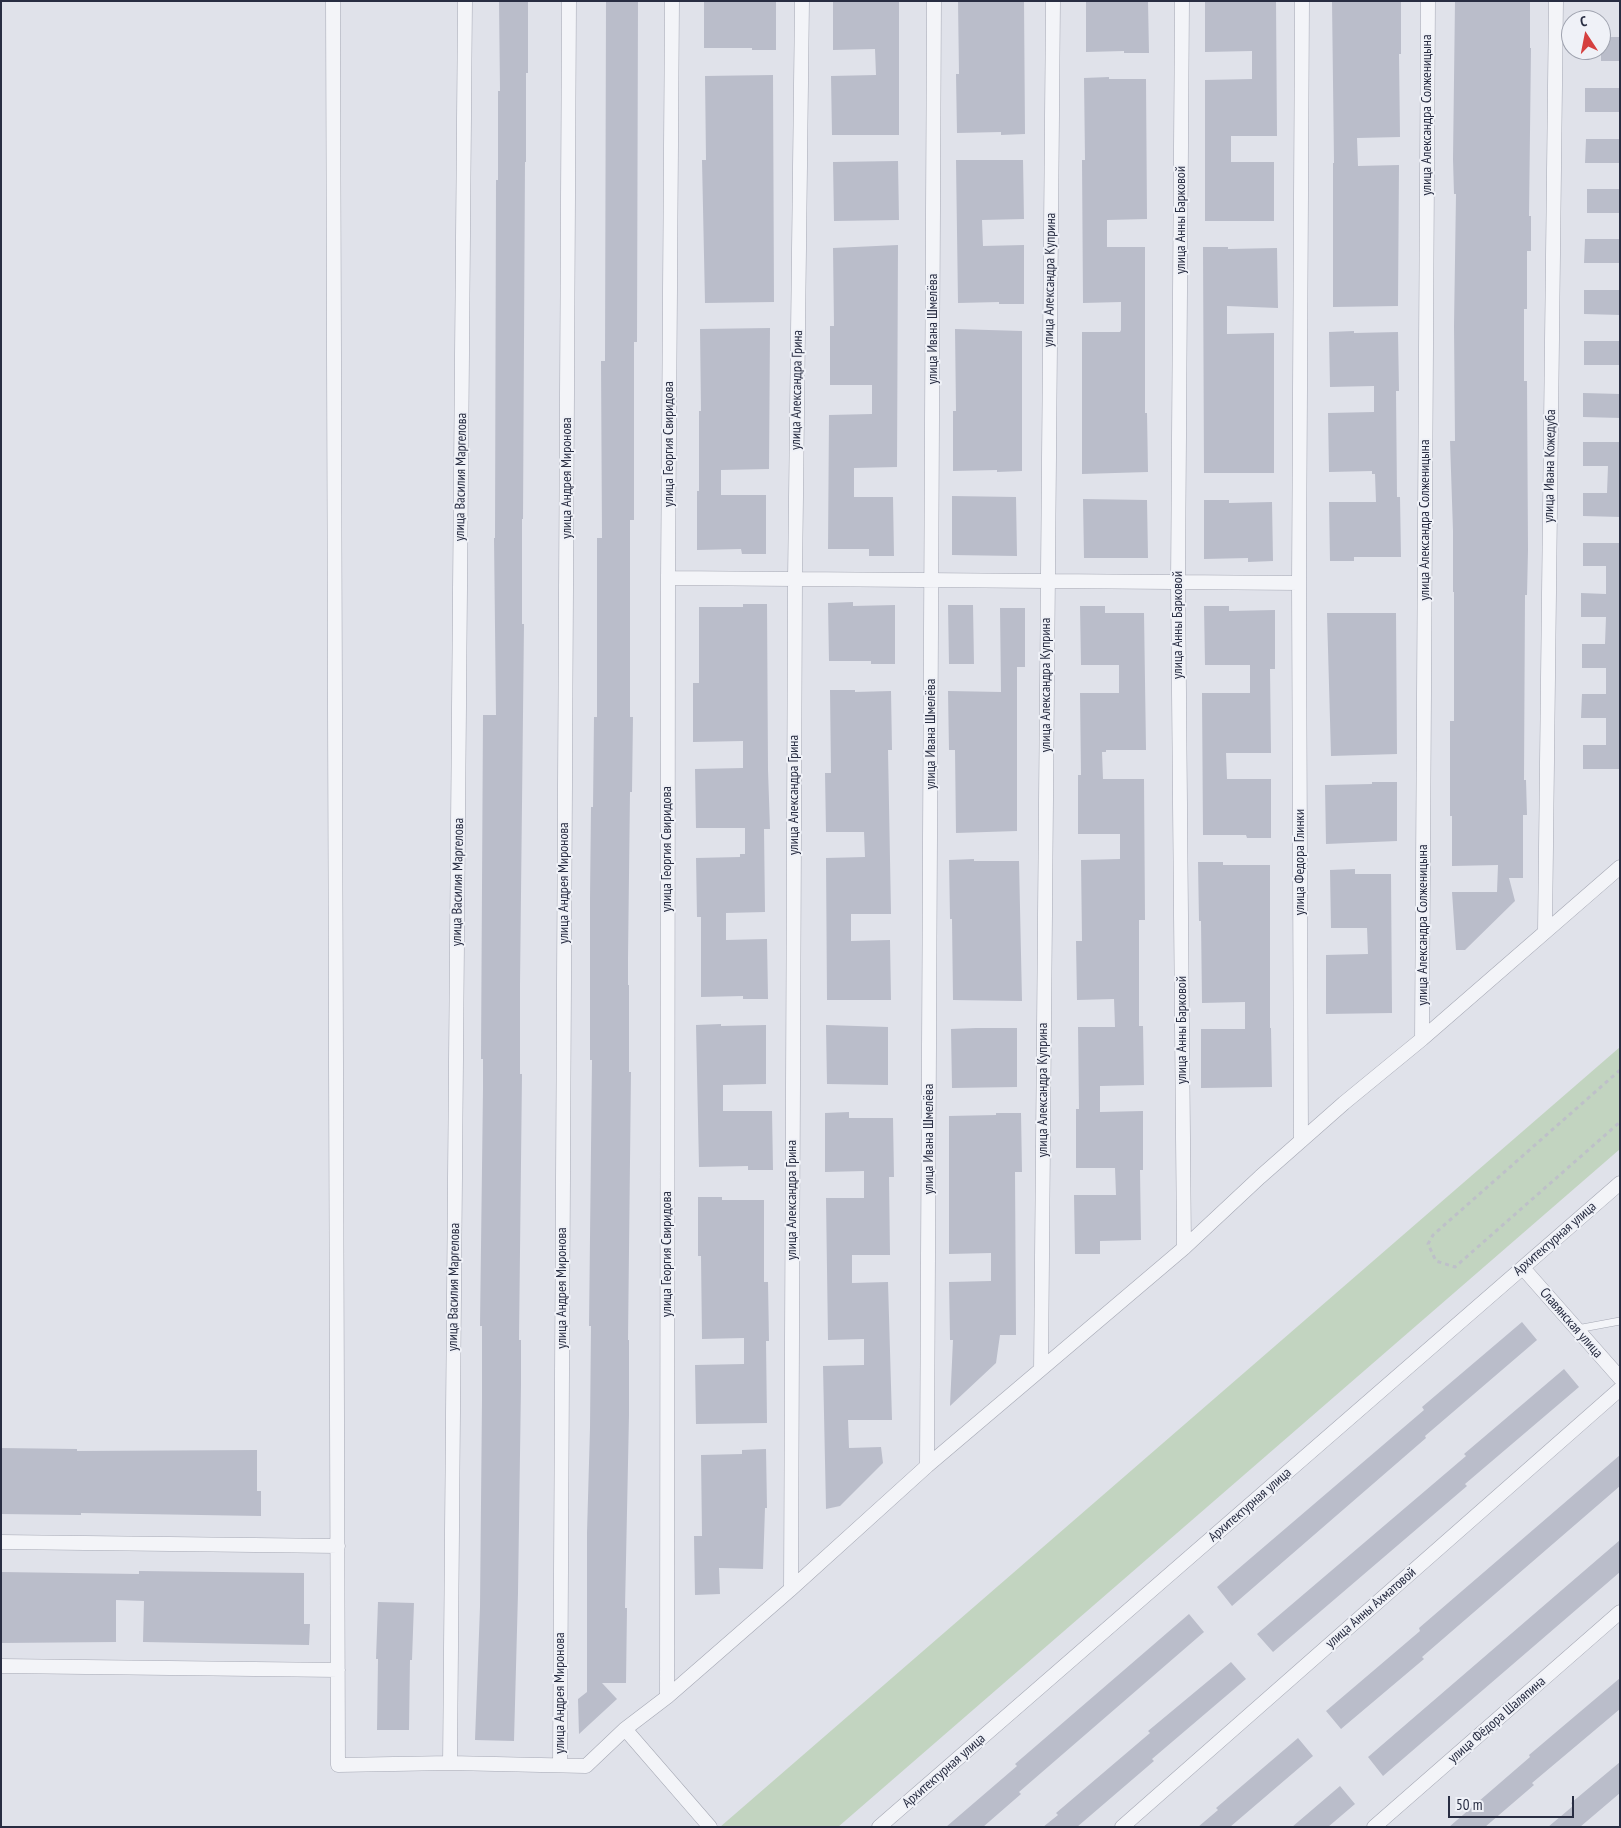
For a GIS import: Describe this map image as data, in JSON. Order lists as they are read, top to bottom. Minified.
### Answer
{"streets":{"street":["улица Александра Солженицына","улица Анны Барковой","улица Александра Куприна","улица Ивана Шмелёва","улица Александра Грина","улица Георгия Свиридова","улица Ивана Кожедуба","улица Василия Маргелова","улица Андрея Миронова","улица Федора Глинки","Архитектурная улица","Славянская улица","улица Анны Ахматовой","улица Фёдора Шаляпина"]},"crossings":[["Архитектурная улица","Славянская улица"]],"scale_bar":"50 m","north":"top"}
